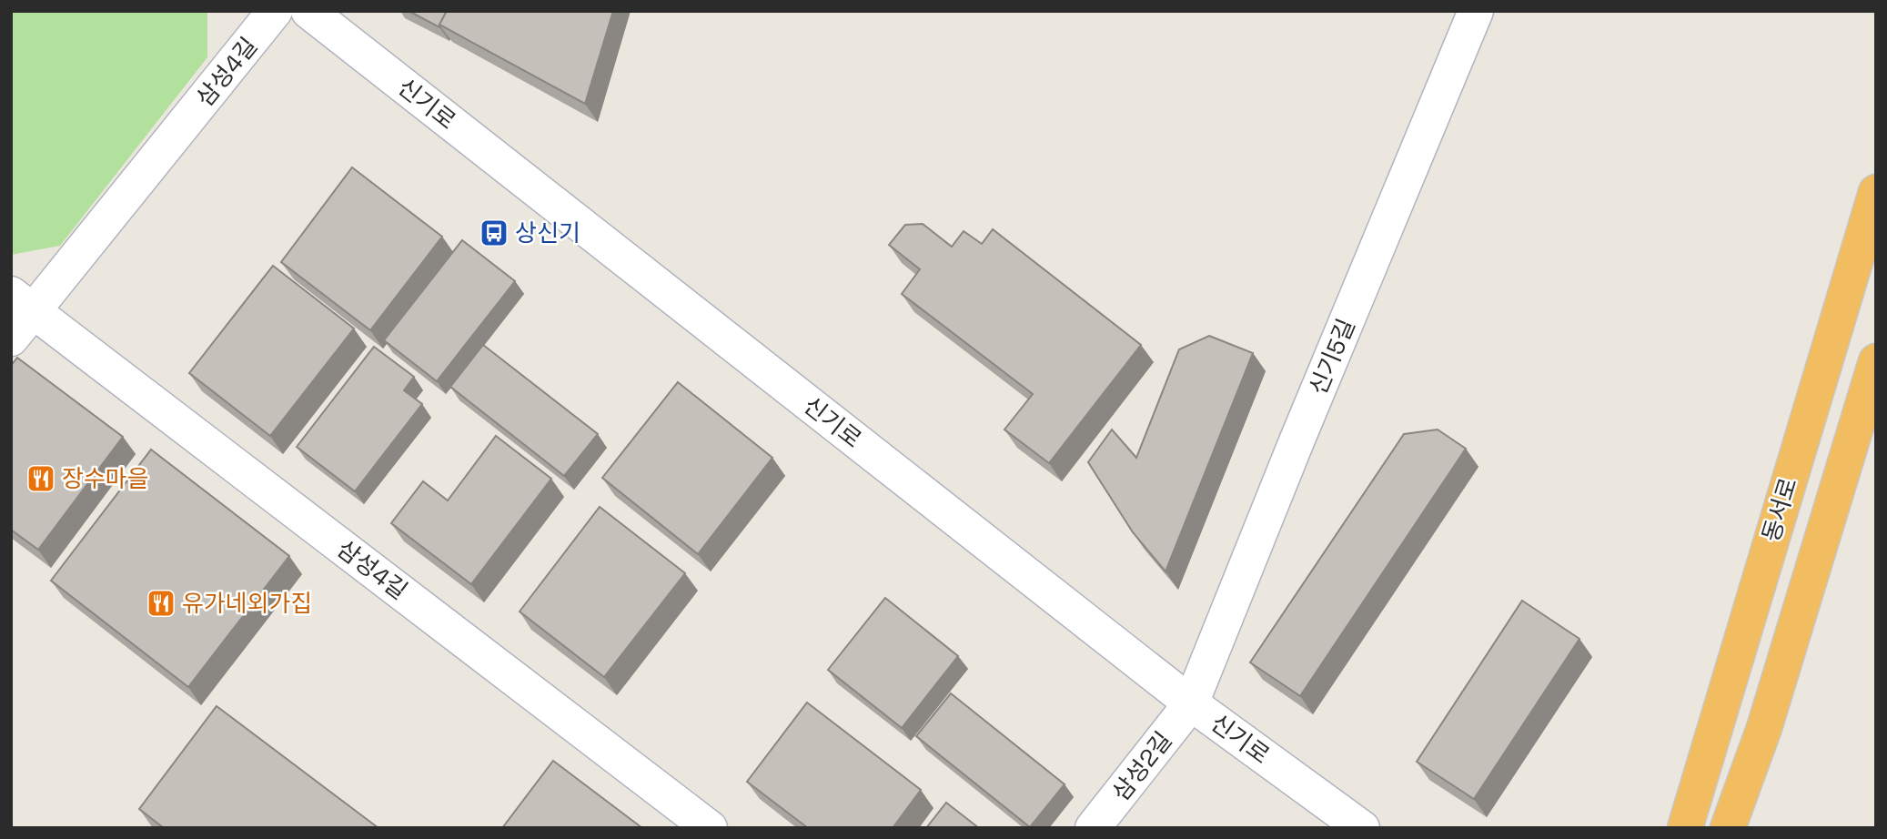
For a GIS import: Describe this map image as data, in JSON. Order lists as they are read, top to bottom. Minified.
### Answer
{"streets":{"highway":["동서로"],"street":["삼성4길","신기로","신기5길","삼성2길"]},"crossings":[["신기로","신기5길"],["신기로","삼성2길"],["신기5길","삼성2길"]],"places":{"bus stop":["상신기"],"restaurant":["장수마을","유가네외가집"]}}
